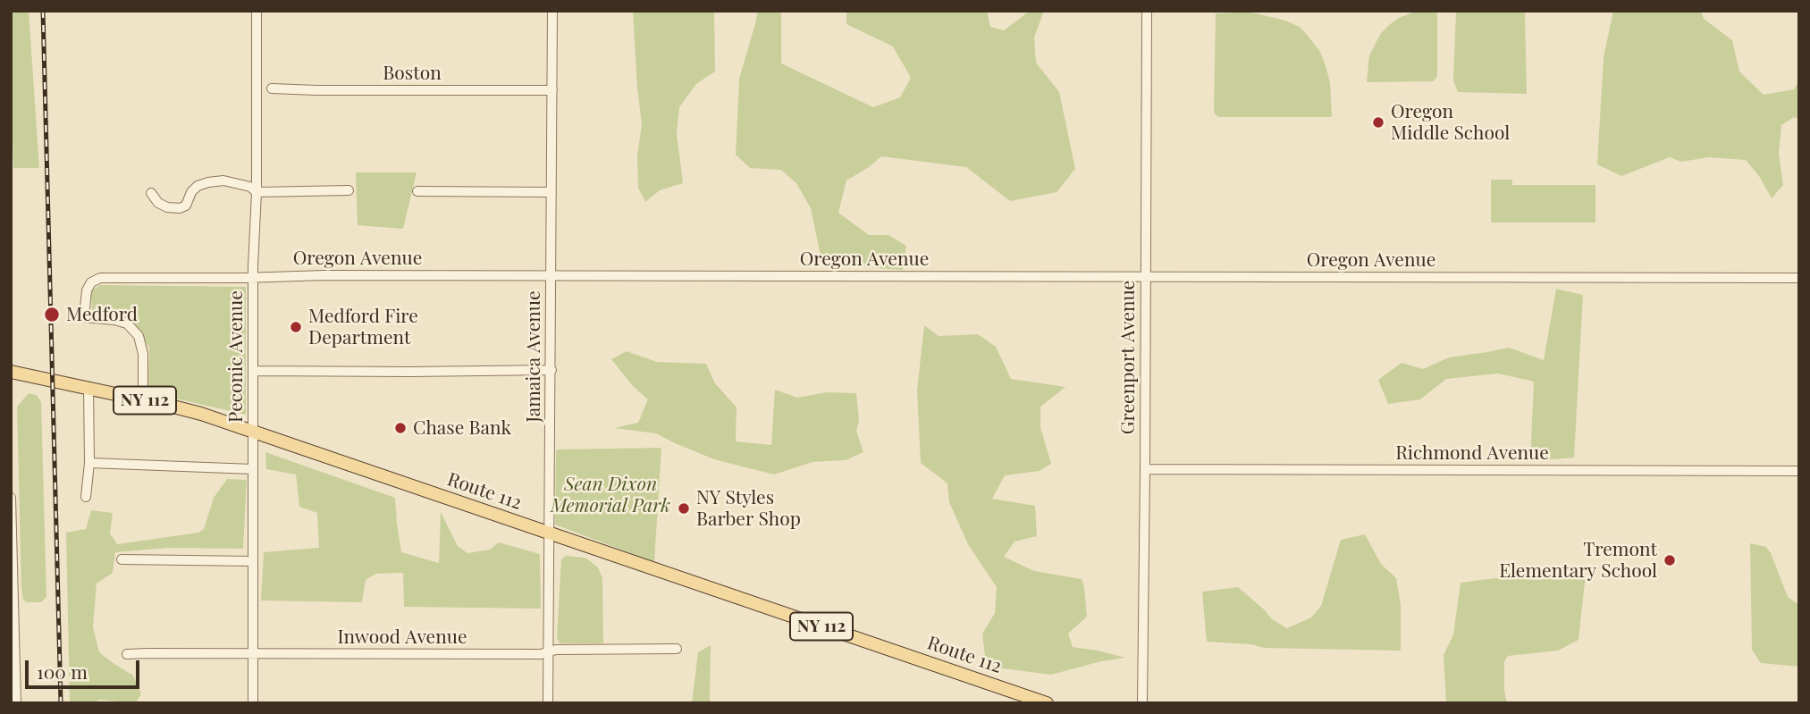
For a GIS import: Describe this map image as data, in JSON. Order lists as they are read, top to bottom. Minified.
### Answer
{"streets":{"main road":["NY 112","Route 112"],"street":["Boston","Oregon Avenue","Peconic Avenue","Jamaica Avenue","Greenport Avenue","Richmond Avenue","Inwood Avenue"]},"crossings":[["Boston","Jamaica Avenue"],["Oregon Avenue","Peconic Avenue"],["Oregon Avenue","Jamaica Avenue"],["Oregon Avenue","Greenport Avenue"],["Oregon Avenue","Route 112"],["Peconic Avenue","Route 112"],["Peconic Avenue","Inwood Avenue"],["Jamaica Avenue","Route 112"],["Jamaica Avenue","Inwood Avenue"],["Greenport Avenue","Richmond Avenue"]],"parks":["Sean Dixon Memorial Park"],"places":["Oregon Middle School","Medford","Medford Fire Department","Chase Bank","NY Styles Barber Shop","Tremont Elementary School"],"scale_bar":"100 m"}
